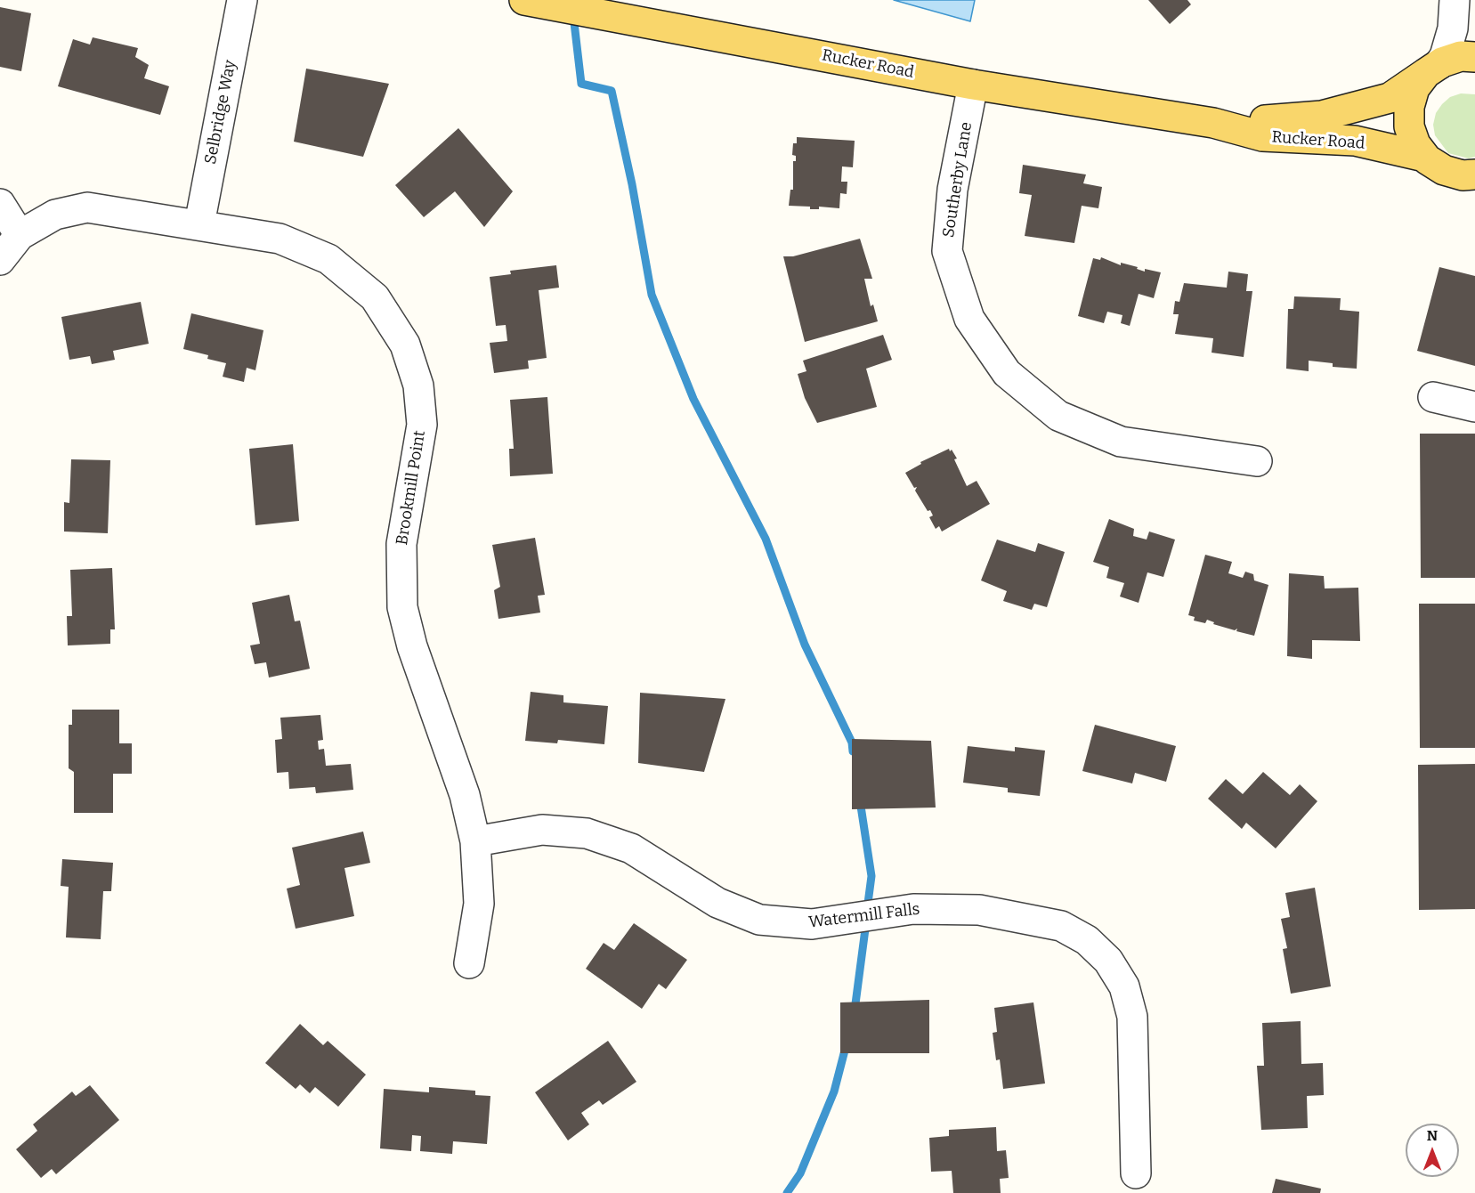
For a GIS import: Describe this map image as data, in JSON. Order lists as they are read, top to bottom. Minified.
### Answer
{"streets":{"main road":["Rucker Road"],"street":["Selbridge Way","Southerby Lane","Brookmill Point","Watermill Falls"]},"crossings":[["Rucker Road","Southerby Lane"],["Selbridge Way","Brookmill Point"],["Brookmill Point","Watermill Falls"]],"north":"top"}
